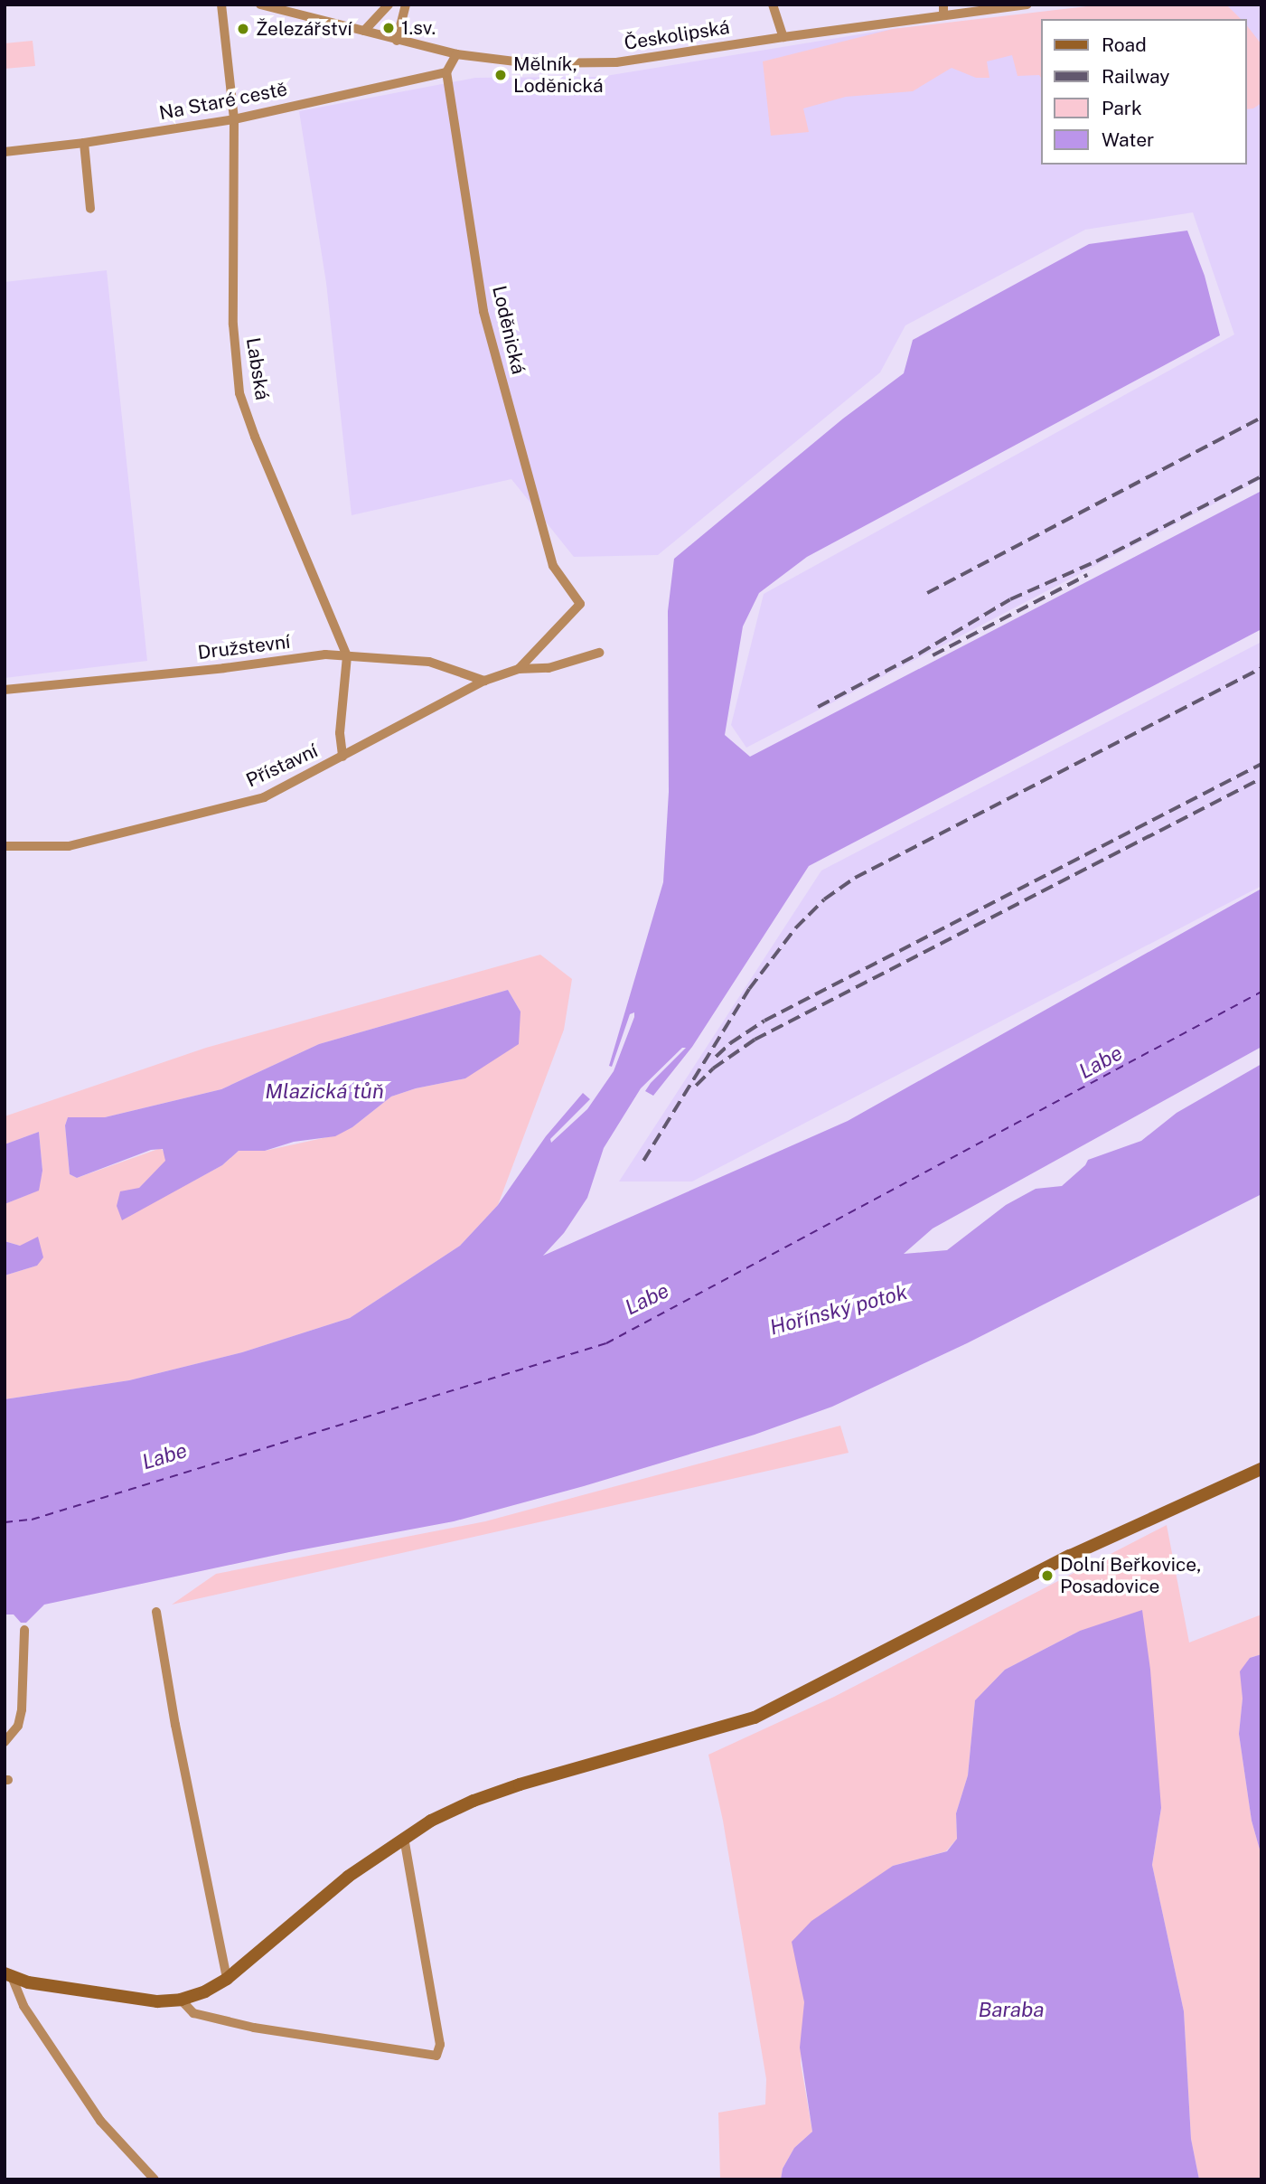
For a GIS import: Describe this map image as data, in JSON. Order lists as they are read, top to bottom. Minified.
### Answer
{"streets":{"street":["Českolipská","Na Staré cestě","Loděnická","Labská","Družstevní","Přístavní"]},"crossings":[["Na Staré cestě","Loděnická"],["Na Staré cestě","Labská"],["Loděnická","Přístavní"],["Labská","Družstevní"],["Labská","Přístavní"],["Družstevní","Přístavní"]],"water":["Labe","Mlazická tůň","Hořínský potok","Baraba"],"places":["1.sv.","Železářství","Mělník, Loděnická","Dolní Beřkovice, Posadovice"],"legend":["Road","Railway","Park","Water"]}
